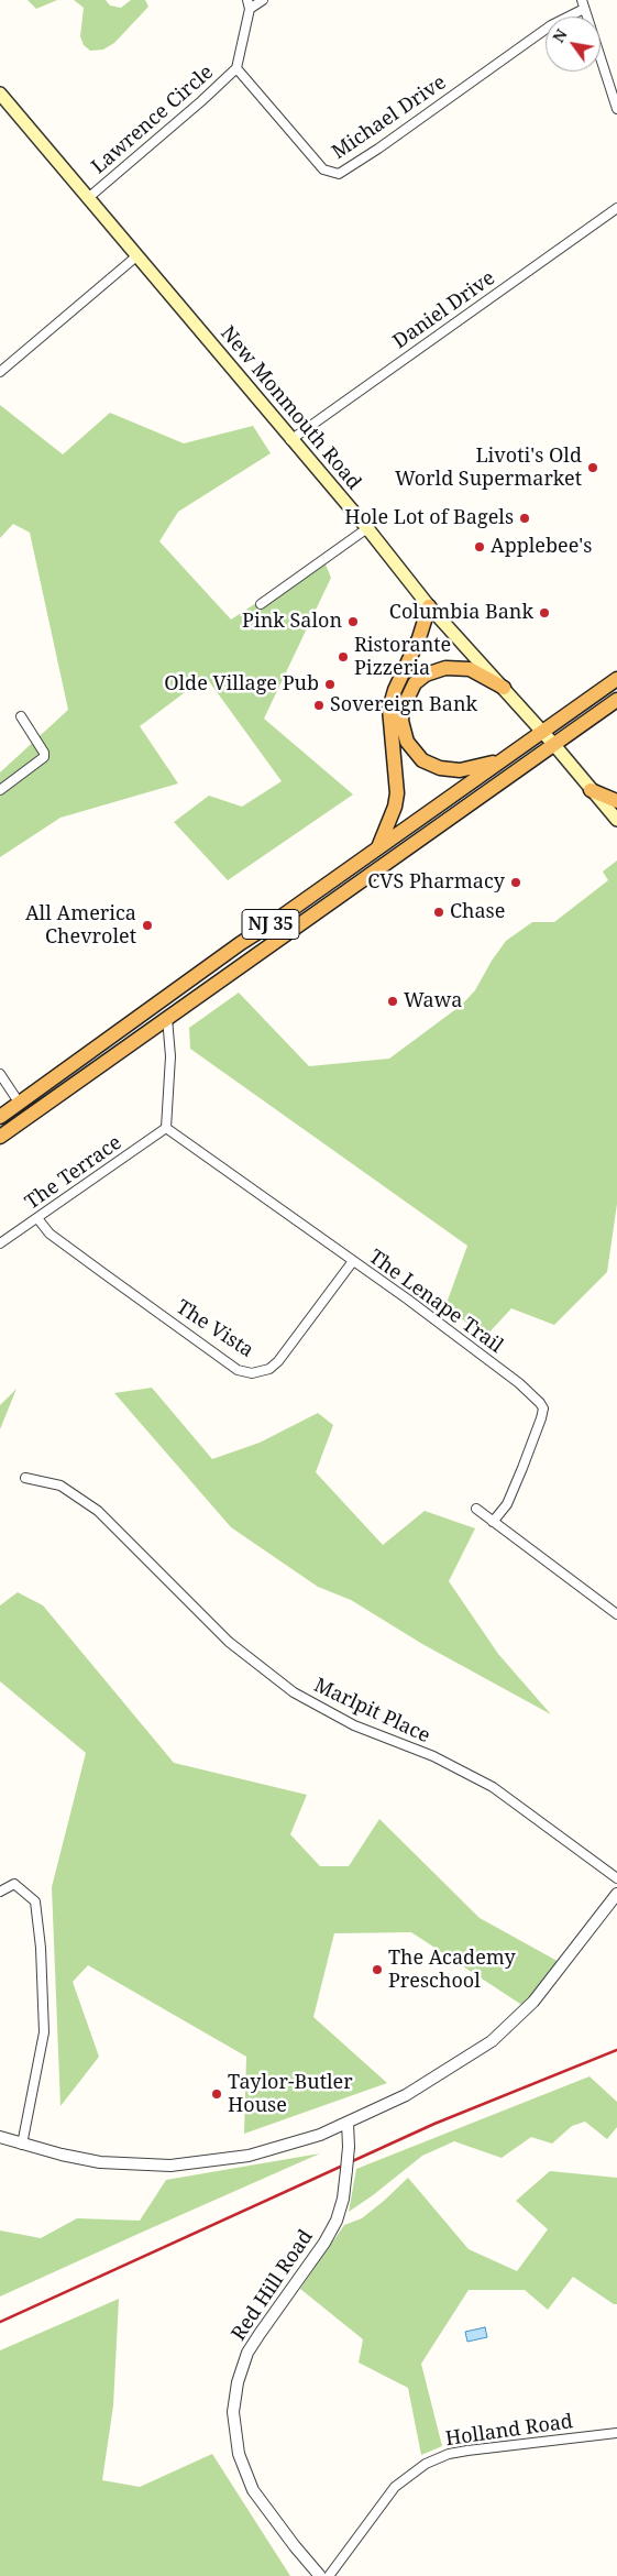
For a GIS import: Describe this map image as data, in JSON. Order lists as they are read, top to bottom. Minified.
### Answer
{"streets":{"highway":["NJ 35"],"main road":["New Monmouth Road"],"street":["Michael Drive","Lawrence Circle","Daniel Drive","The Terrace","The Lenape Trail","The Vista","Marlpit Place","Red Hill Road","Holland Road"]},"crossings":[["Michael Drive","Lawrence Circle"],["Lawrence Circle","New Monmouth Road"],["Daniel Drive","New Monmouth Road"],["New Monmouth Road","NJ 35"],["The Terrace","The Lenape Trail"],["The Terrace","The Vista"],["The Lenape Trail","The Vista"]],"places":["Livoti's Old World Supermarket","Hole Lot of Bagels","Applebee's","Columbia Bank","Pink Salon","Ristorante Pizzeria","Olde Village Pub","Sovereign Bank","CVS Pharmacy","Chase","All America Chevrolet","Wawa","The Academy Preschool","Taylor-Butler House"],"north":"top left"}
